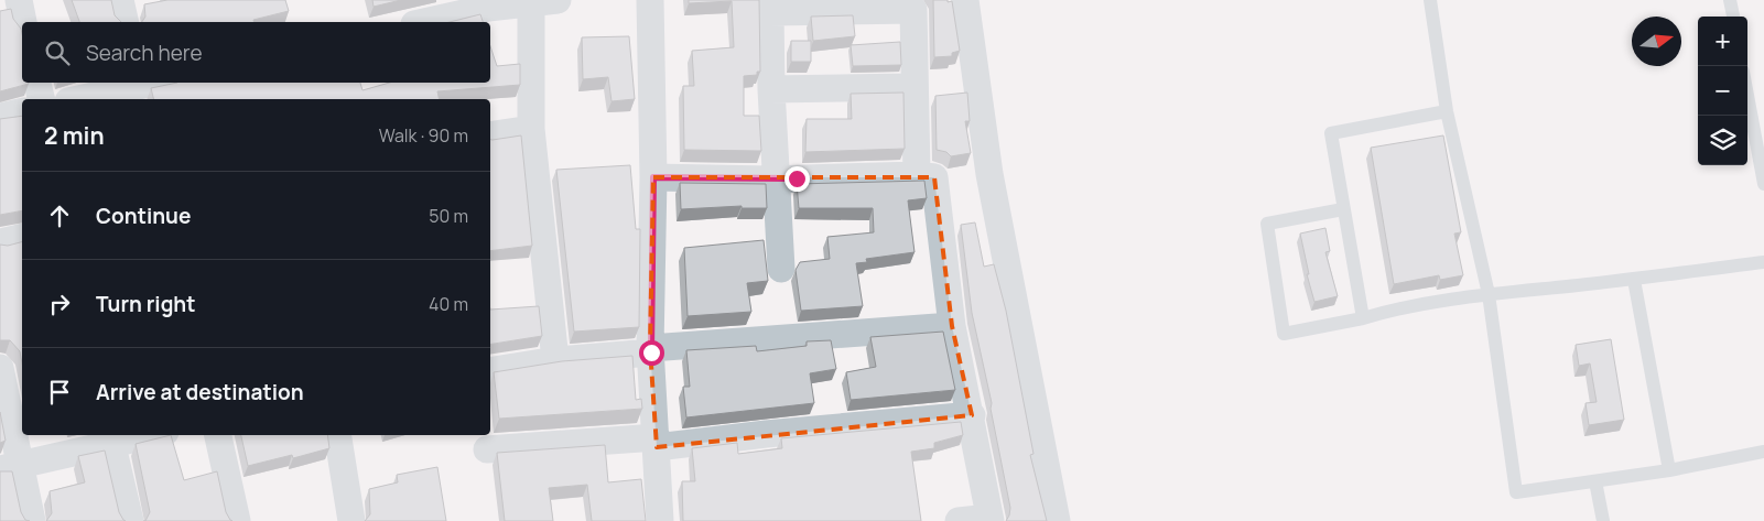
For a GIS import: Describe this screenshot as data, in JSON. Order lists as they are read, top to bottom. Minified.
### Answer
{"north":"right","page":{"map_buttons":["+","−"],"search":"Search here","heading":["2 min","Walk · 90 m"],"list":[["Continue","50 m"],["Turn right","40 m"],"Arrive at destination"]}}
